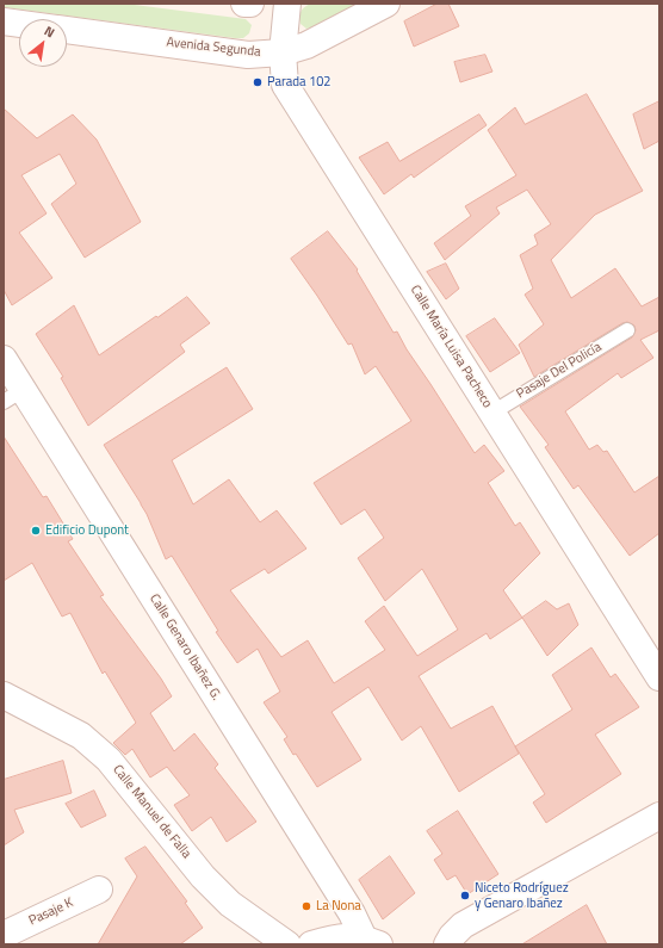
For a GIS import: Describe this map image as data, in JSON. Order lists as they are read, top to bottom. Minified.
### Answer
{"streets":{"street":["Avenida Segunda","Calle María Luisa Pacheco","Calle Genaro Ibañez G.","Calle Manuel de Falla","Pasaje K"],"lane":["Pasaje Del Policía"]},"crossings":[["Avenida Segunda","Calle María Luisa Pacheco"],["Calle María Luisa Pacheco","Pasaje Del Policía"]],"places":["Parada 102","Edificio Dupont","Niceto Rodríguez y Genaro Ibañez","La Nona"],"north":"top right"}
